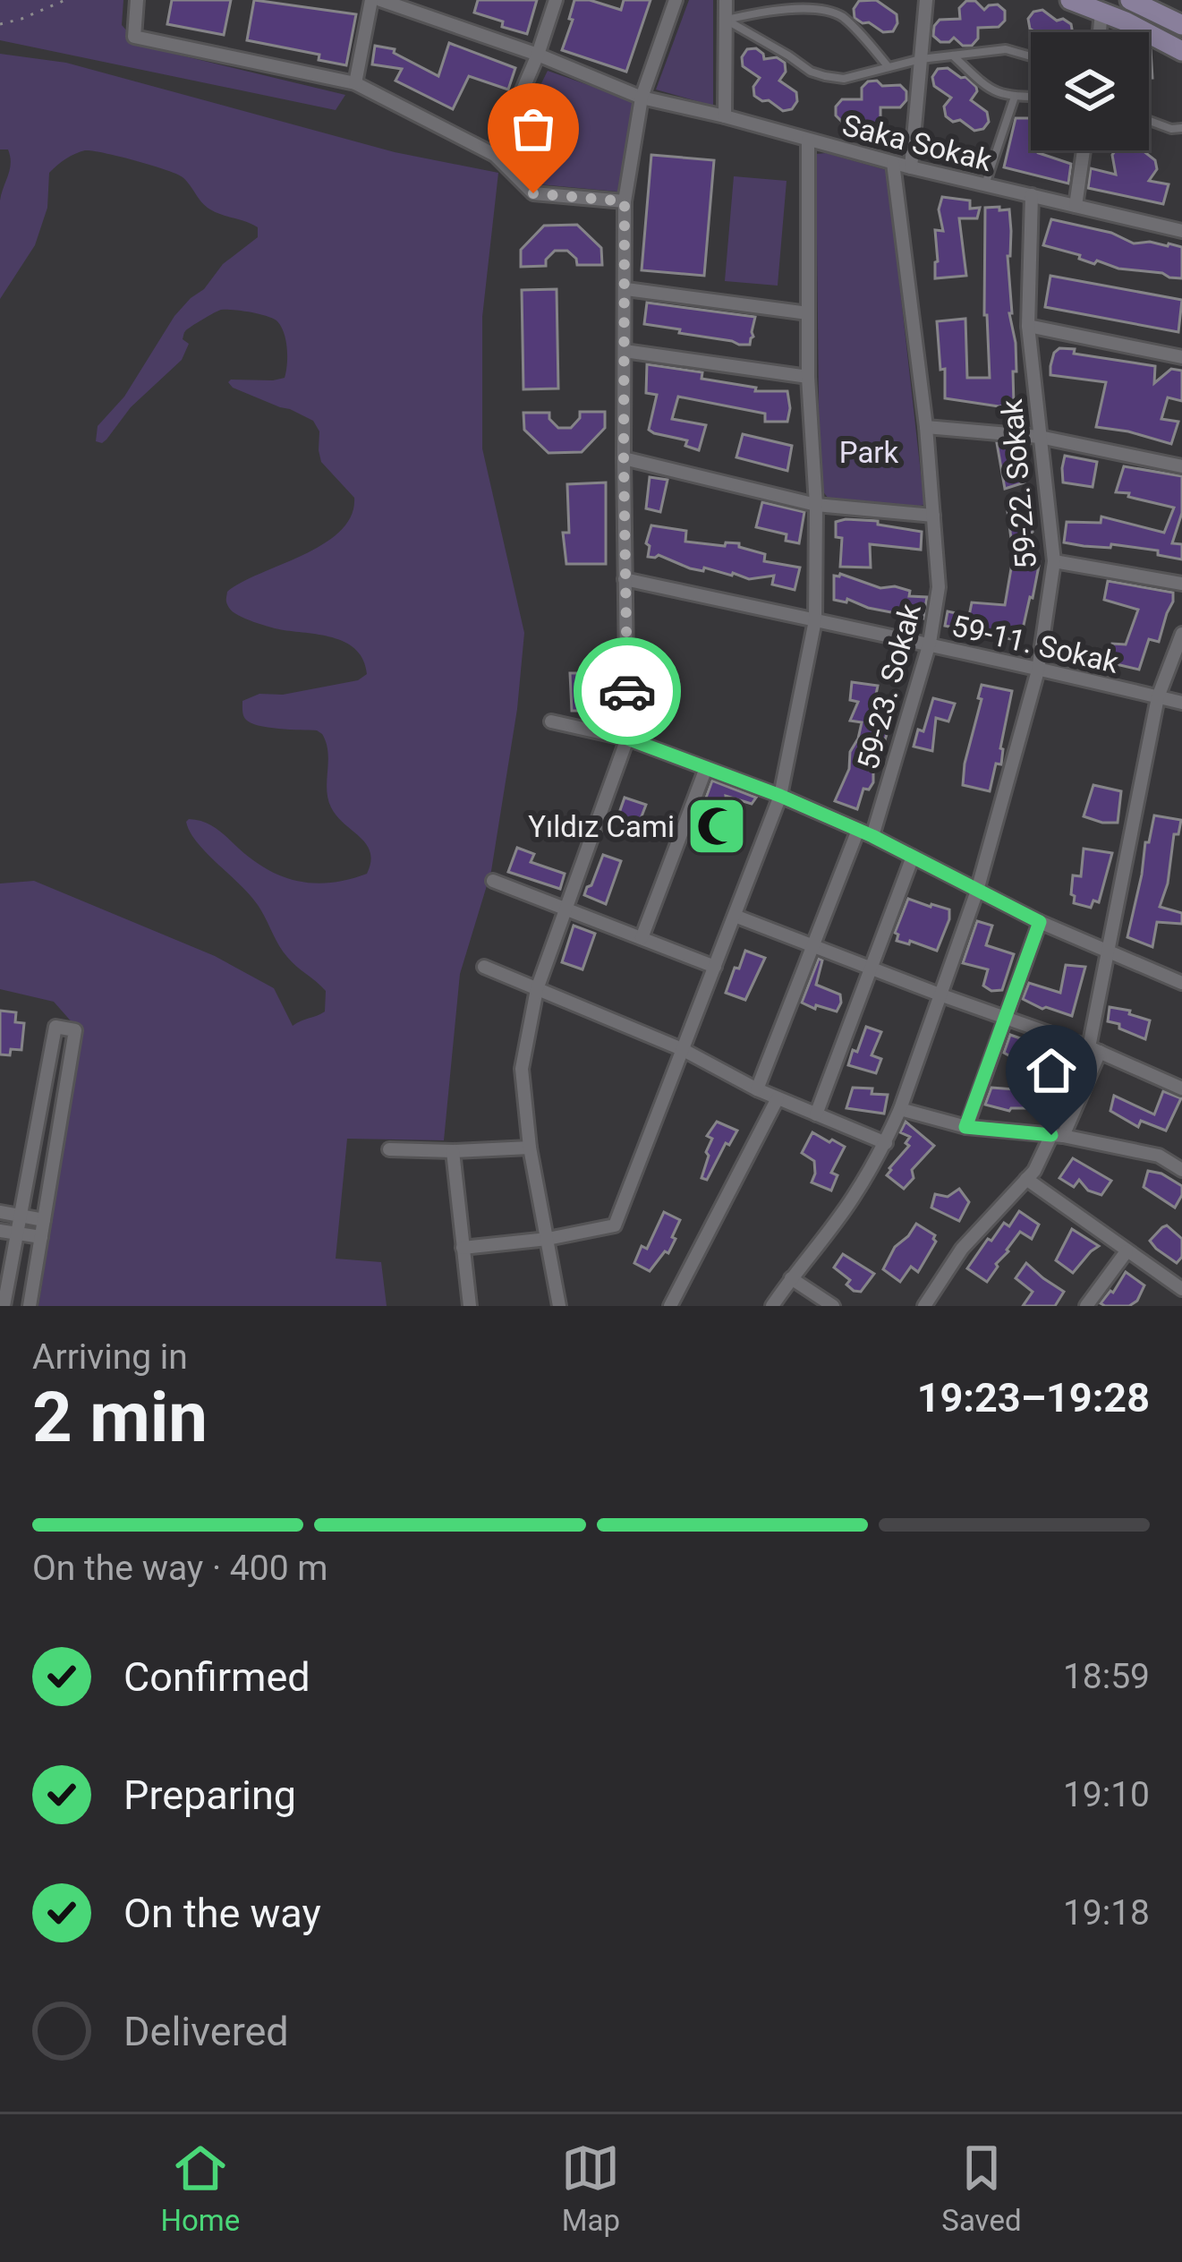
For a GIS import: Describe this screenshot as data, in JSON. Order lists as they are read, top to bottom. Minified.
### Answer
{"streets":{"street":["Saka Sokak","59-22. Sokak","59-11. Sokak","59-23. Sokak"]},"crossings":[["Saka Sokak","59-22. Sokak"],["Saka Sokak","59-23. Sokak"],["59-22. Sokak","59-11. Sokak"],["59-11. Sokak","59-23. Sokak"]],"parks":["Park"],"places":{"mosque":["Yıldız Cami"]},"page":{"heading":["2 min","Arriving in","19:23–19:28"],"bar":"On the way · 400 m","list":[["Confirmed","18:59"],["Preparing","19:10"],["On the way","19:18"],"Delivered"],"tabs":["Home","Map","Saved"]}}
